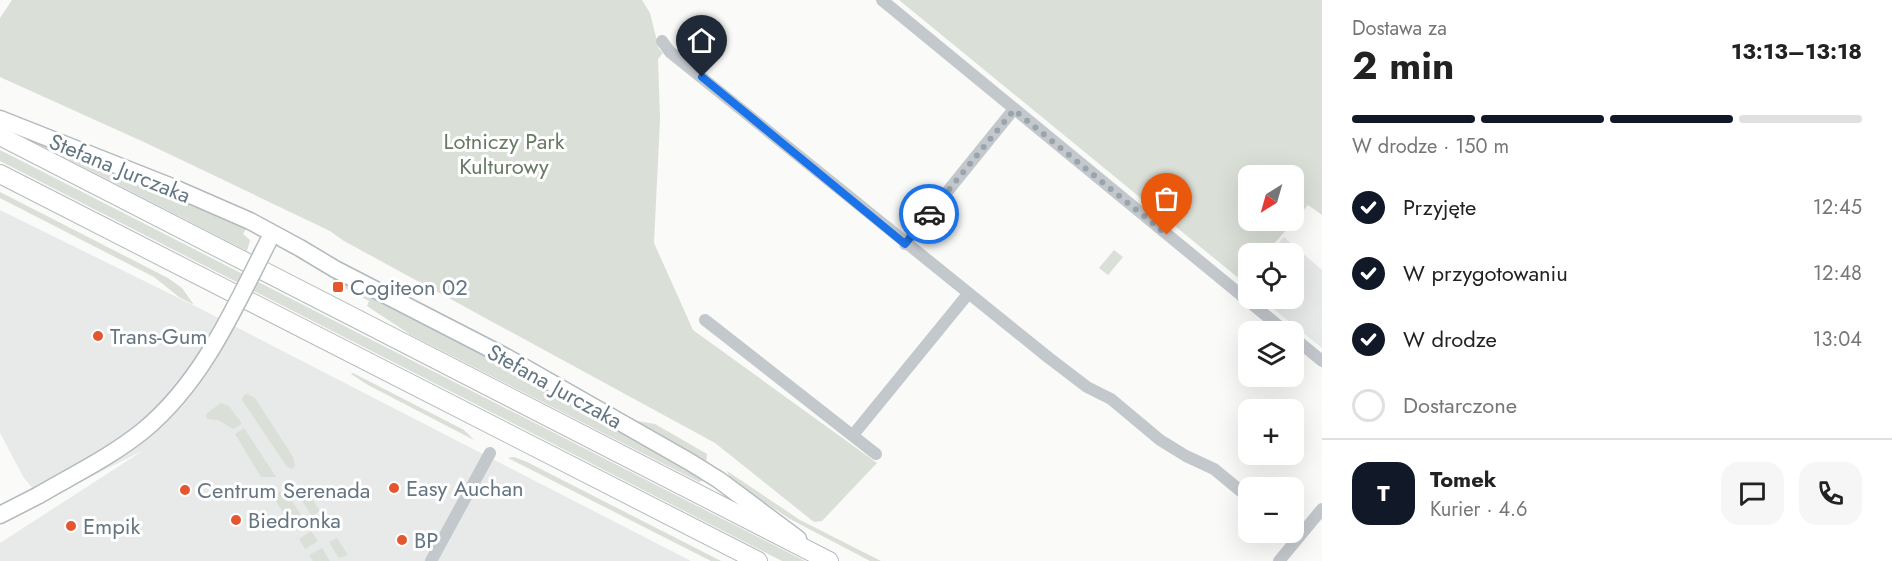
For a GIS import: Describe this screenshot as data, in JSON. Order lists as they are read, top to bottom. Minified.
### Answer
{"streets":{"street":["Stefana Jurczaka"]},"parks":["Lotniczy Park Kulturowy"],"places":{"transit":["Cogiteon 02"],"other":["Trans-Gum","Easy Auchan","Centrum Serenada","Biedronka","Empik","BP"]},"north":"bottom left","page":{"heading":["2 min","Dostawa za","13:13–13:18"],"panel":["Tomek","Kurier · 4.6"],"bar":"W drodze · 150 m","map_buttons":["+","−"],"list":[["Przyjęte","12:45"],["W przygotowaniu","12:48"],["W drodze","13:04"],"Dostarczone"],"round":"T"}}
